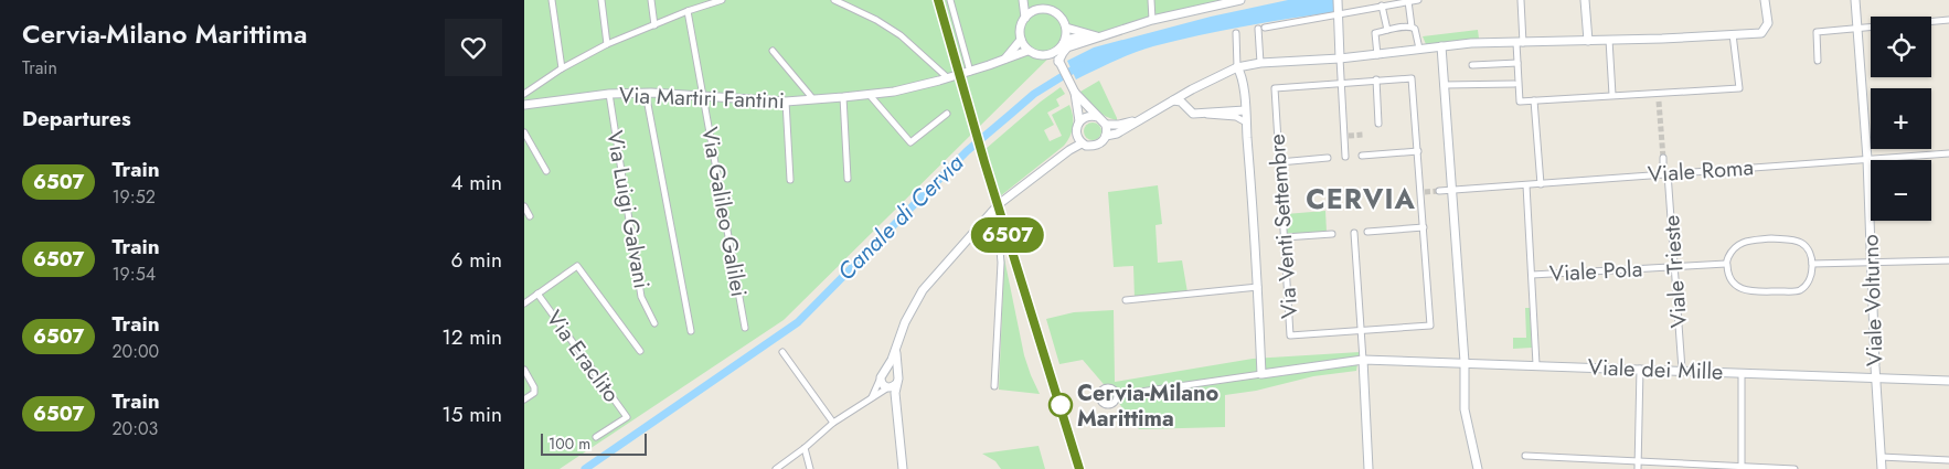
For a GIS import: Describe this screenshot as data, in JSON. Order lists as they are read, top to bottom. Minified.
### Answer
{"streets":{"street":["Via Martiri Fantini","Viale Roma","Via Luigi Galvani","Via Galileo Galilei","Via Venti Settembre","Viale Pola","Viale Trieste","Viale Volturno","Via Eraclito","Viale dei Mille"]},"crossings":[["Via Martiri Fantini","Via Luigi Galvani"],["Via Martiri Fantini","Via Galileo Galilei"],["Viale Roma","Viale Trieste"],["Viale Roma","Viale Volturno"],["Viale Pola","Viale Trieste"],["Viale Trieste","Viale dei Mille"],["Viale Volturno","Viale dei Mille"]],"districts":["CERVIA"],"water":["Canale di Cervia"],"places":["Cervia-Milano Marittima"],"scale_bar":"100 m","page":{"heading":[["Cervia-Milano Marittima","Train"],"Departures"],"on_map":"6507","map_buttons":["+","−"],"list":[{"mark":"6507","name":"Train","note":"19:52","value":"4 min"},{"mark":"6507","name":"Train","note":"19:54","value":"6 min"},{"mark":"6507","name":"Train","note":"20:00","value":"12 min"},{"mark":"6507","name":"Train","note":"20:03","value":"15 min"}],"scale":"100 m"}}
